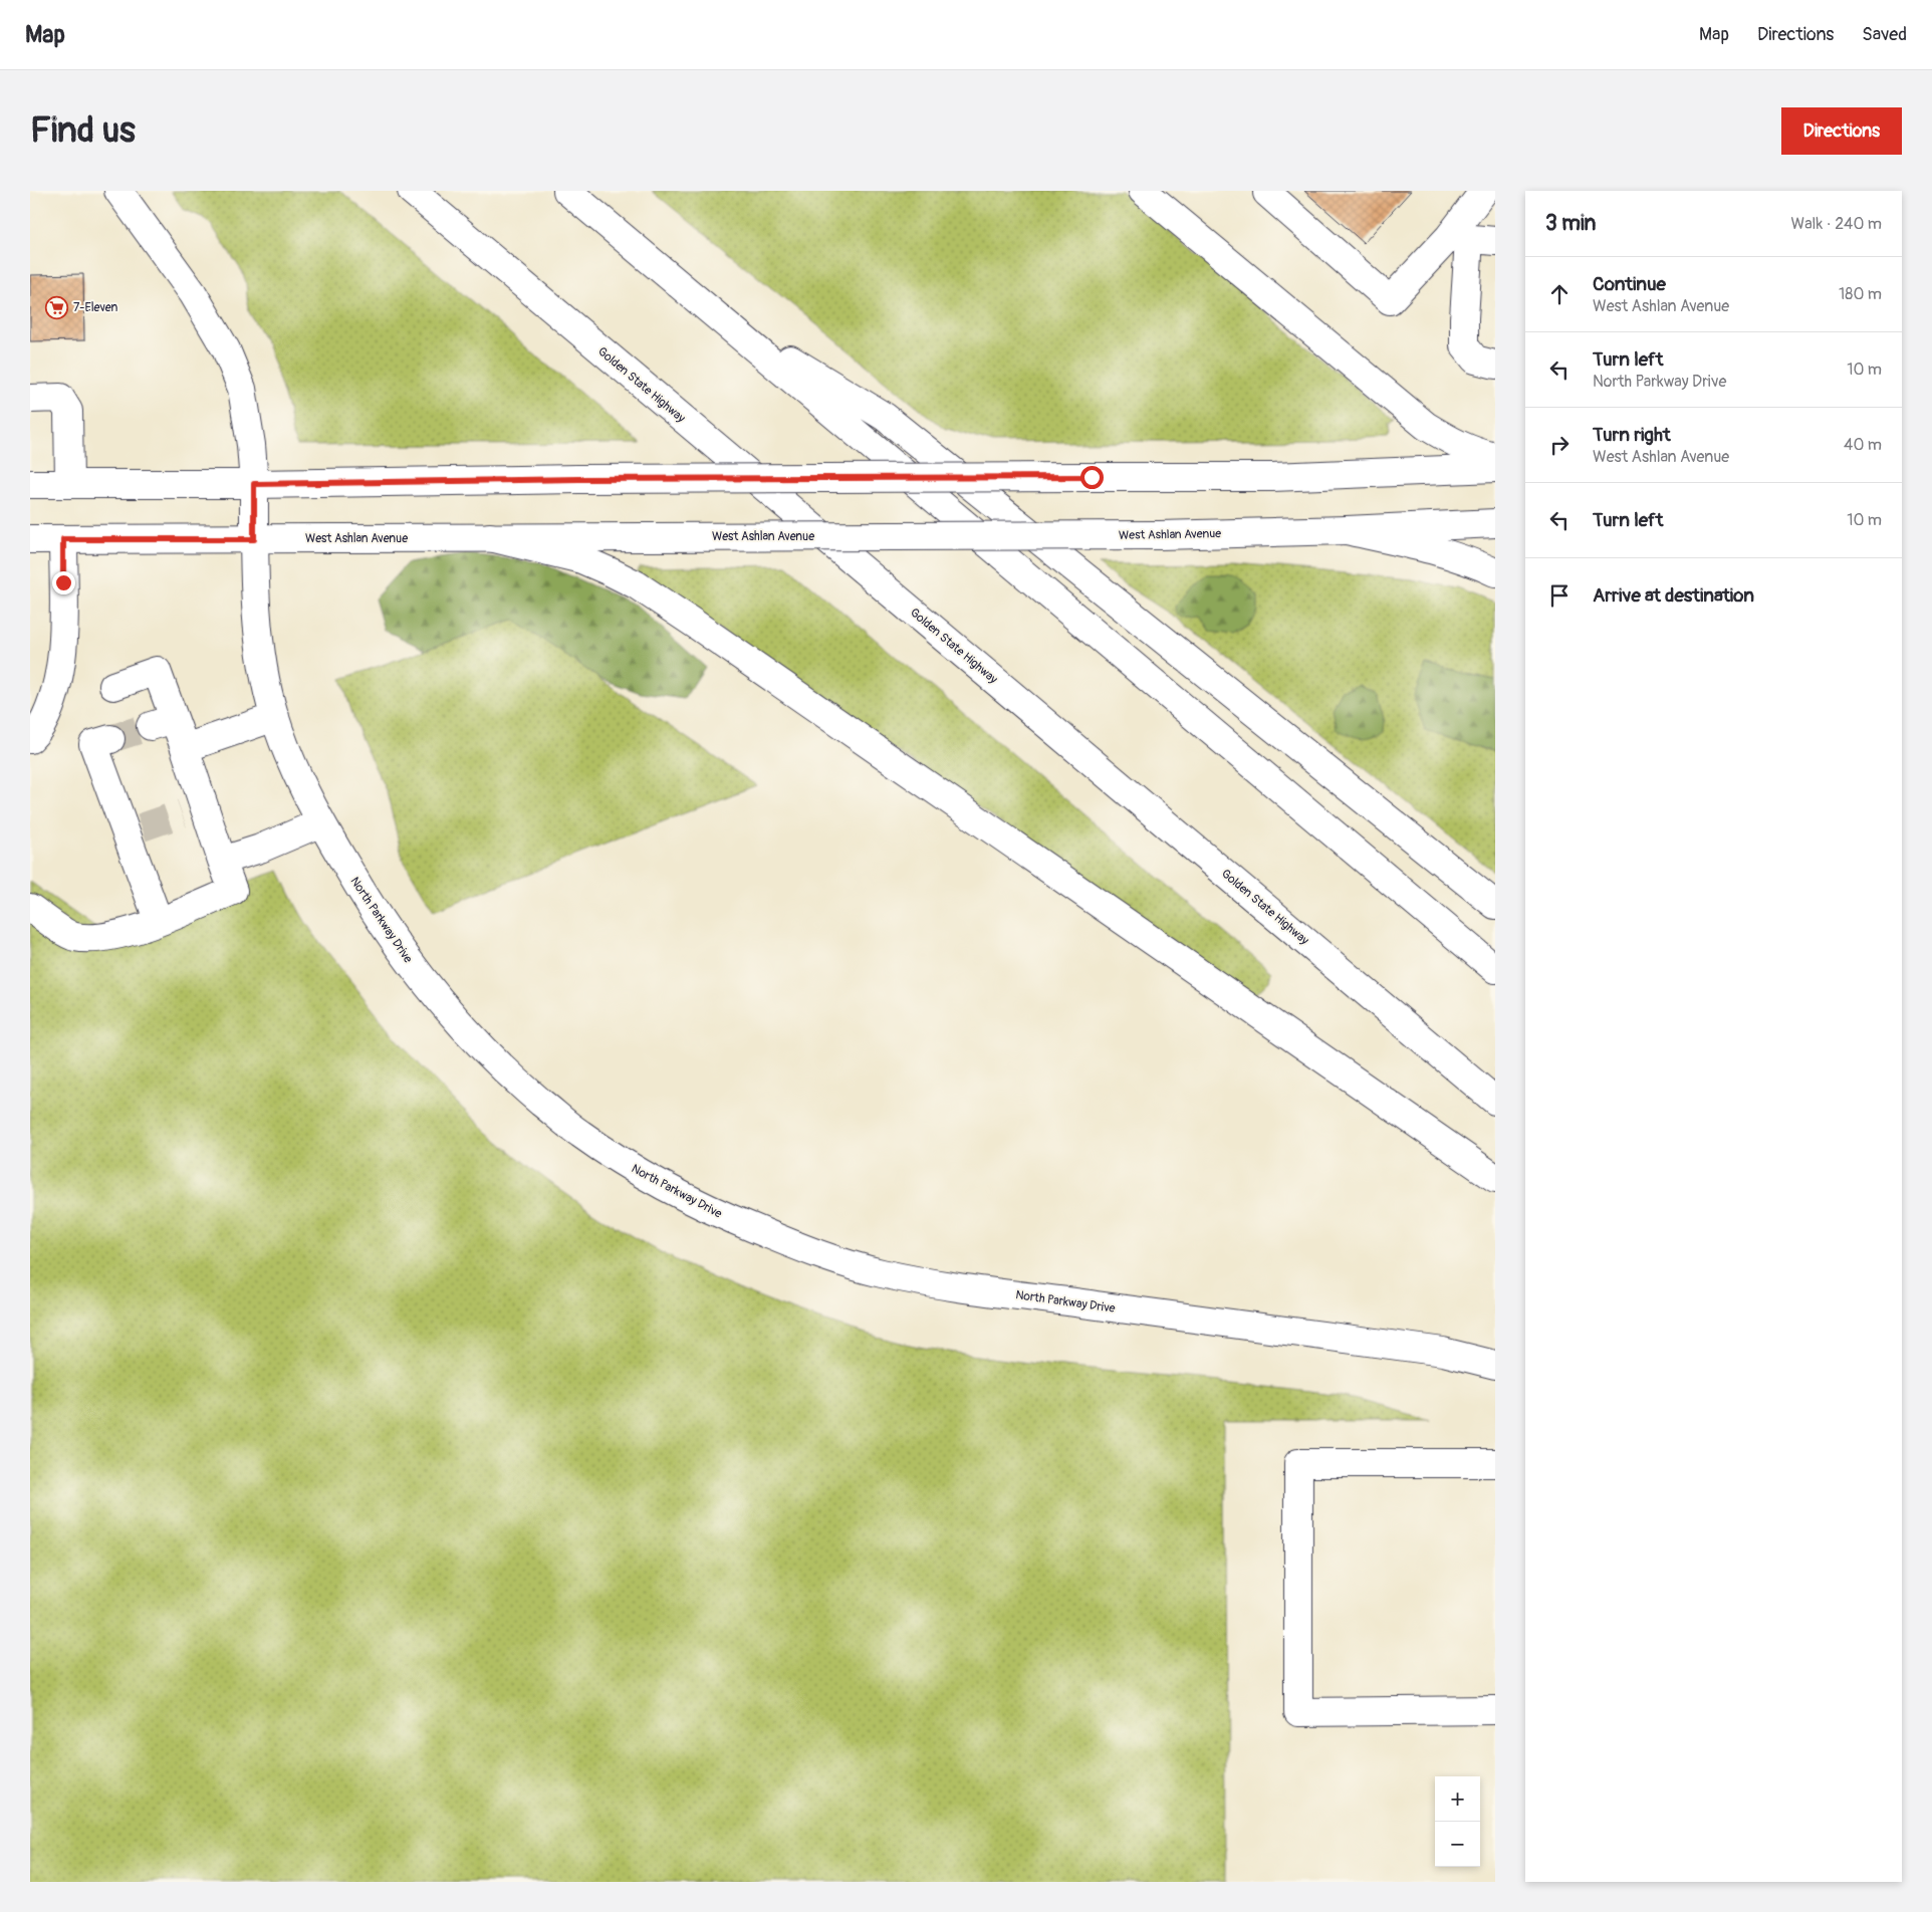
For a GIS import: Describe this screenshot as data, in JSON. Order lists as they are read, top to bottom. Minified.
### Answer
{"streets":{"main road":["Golden State Highway","West Ashlan Avenue","North Parkway Drive"]},"crossings":[["West Ashlan Avenue","North Parkway Drive"]],"places":{"supermarket":["7-Eleven"]},"page":{"header":"Map","nav":["Map","Directions","Saved"],"buttons":"Directions","title":"Find us","heading":["3 min","Walk · 240 m"],"list":[["Continue","West Ashlan Avenue","180 m"],["Turn left","North Parkway Drive","10 m"],["Turn right","West Ashlan Avenue","40 m"],["Turn left","10 m"],"Arrive at destination"],"map_buttons":["+","−"]}}
